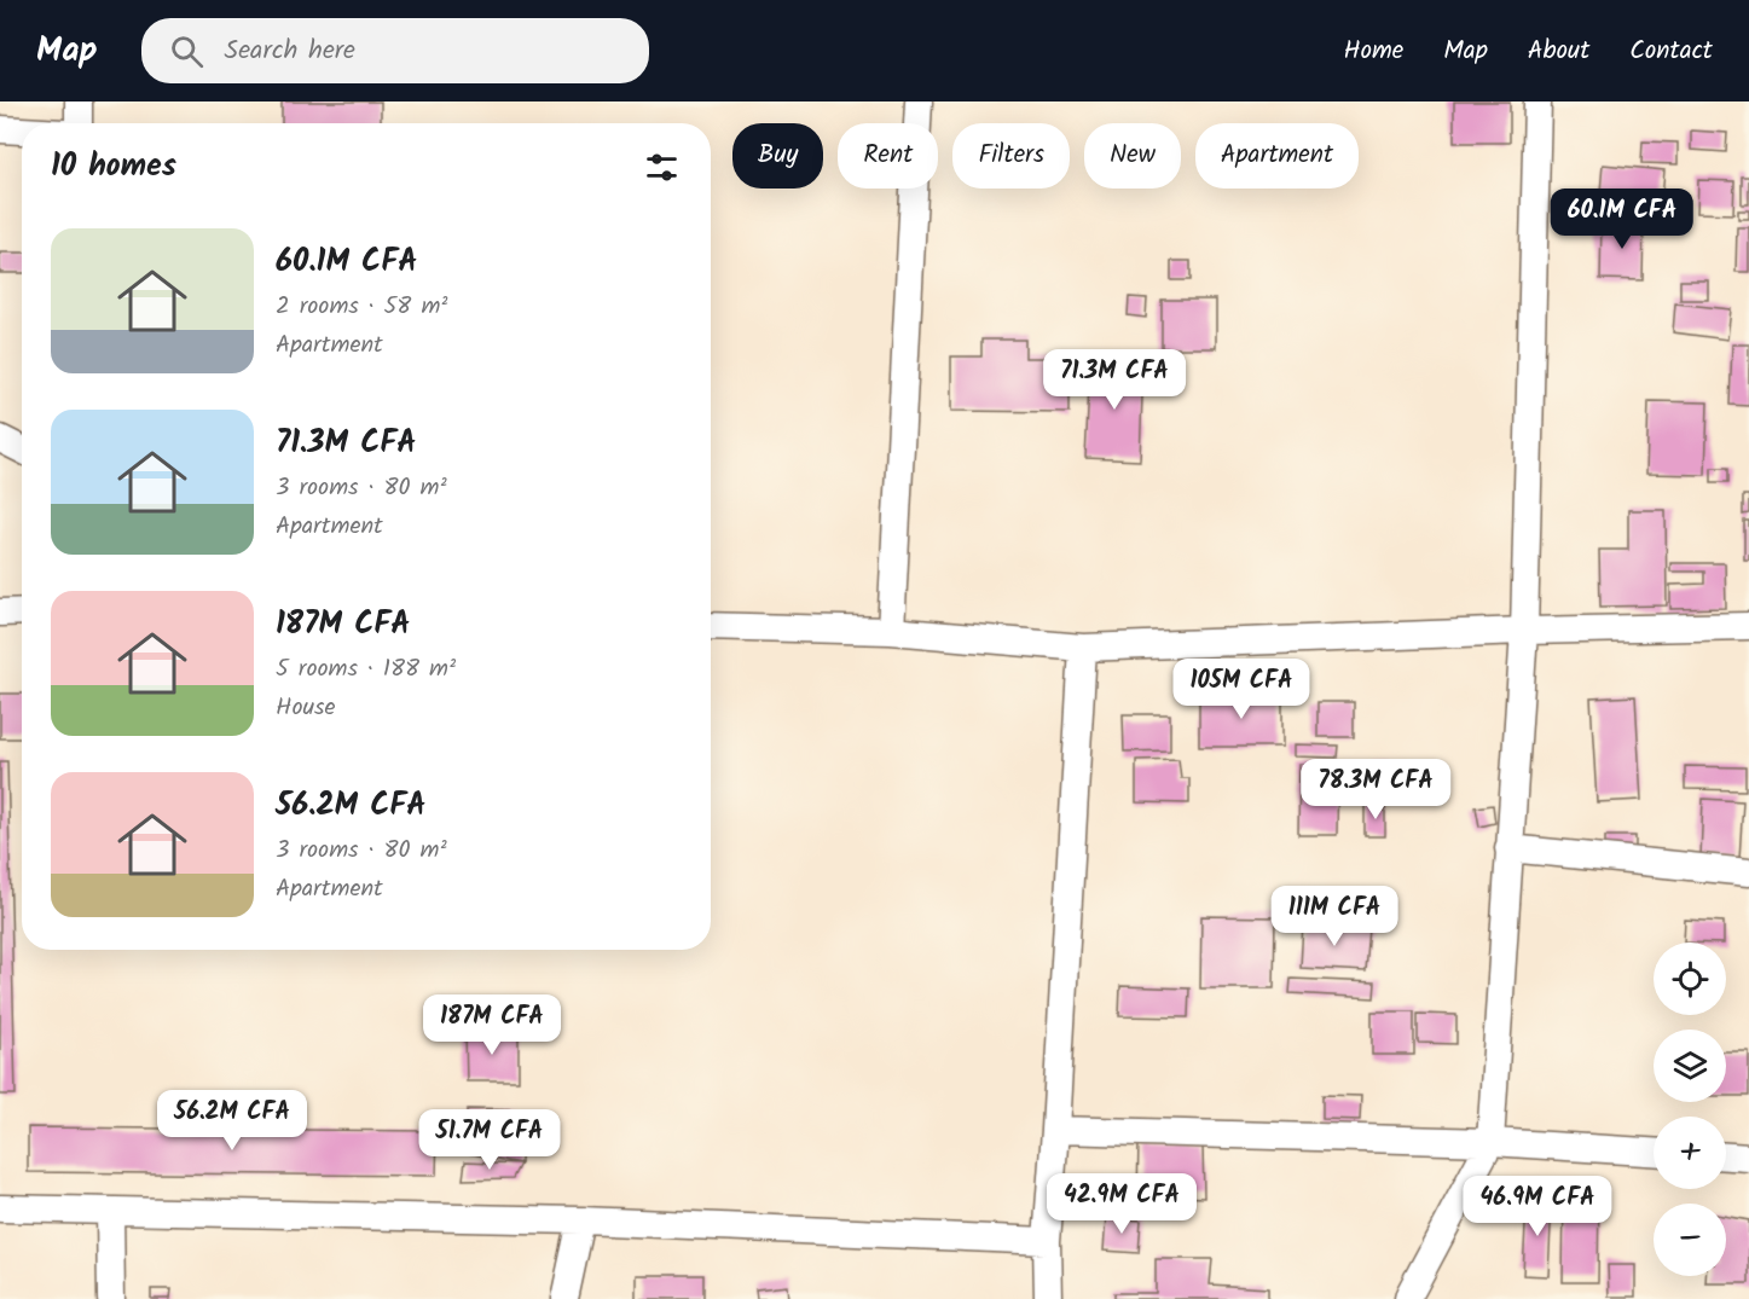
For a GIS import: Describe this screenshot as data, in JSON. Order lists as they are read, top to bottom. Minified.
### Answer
{"page":{"header":"Map","search":"Search here","nav":["Home","Map","About","Contact"],"chip":["Buy","Rent","Filters","New","Apartment"],"heading":"10 homes","price":["60.1M CFA","71.3M CFA","105M CFA","78.3M CFA","111M CFA","187M CFA","56.2M CFA","51.7M CFA","42.9M CFA","46.9M CFA"],"list":[{"name":"60.1M CFA","note":"2 rooms · 58 m² · Apartment"},{"name":"71.3M CFA","note":"3 rooms · 80 m² · Apartment"},{"name":"187M CFA","note":"5 rooms · 188 m² · House"},{"name":"56.2M CFA","note":"3 rooms · 80 m² · Apartment"}],"map_buttons":["+","−"]}}
